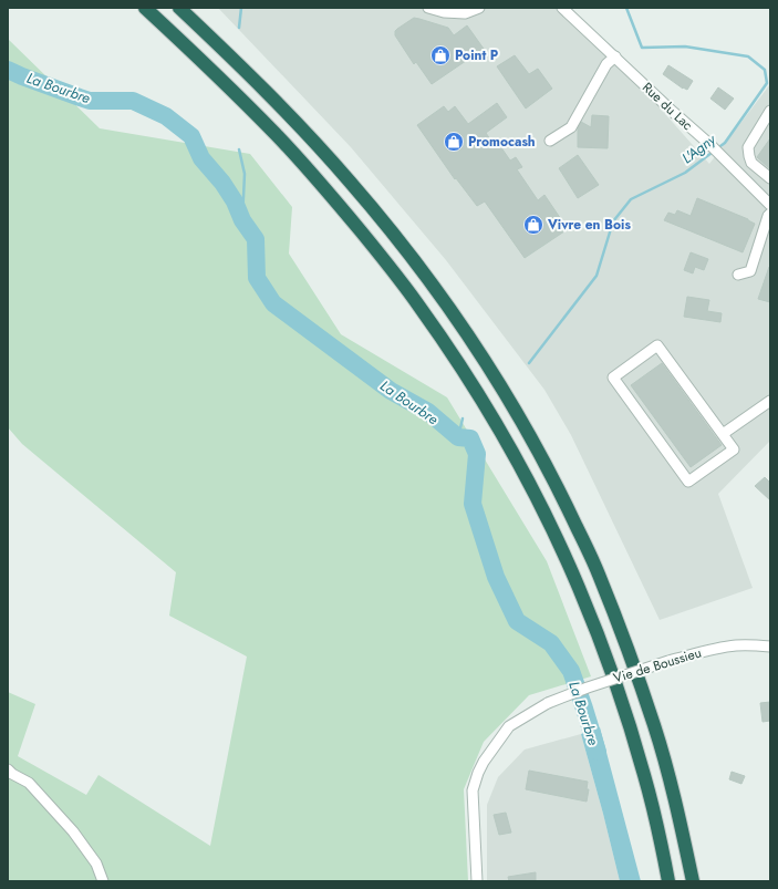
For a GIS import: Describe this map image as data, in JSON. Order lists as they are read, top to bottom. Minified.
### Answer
{"streets":{"street":["Rue du Lac","Vie de Boussieu"]},"water":["La Bourbre","L'Agny"],"places":{"shop":["Point P","Promocash","Vivre en Bois"]}}
